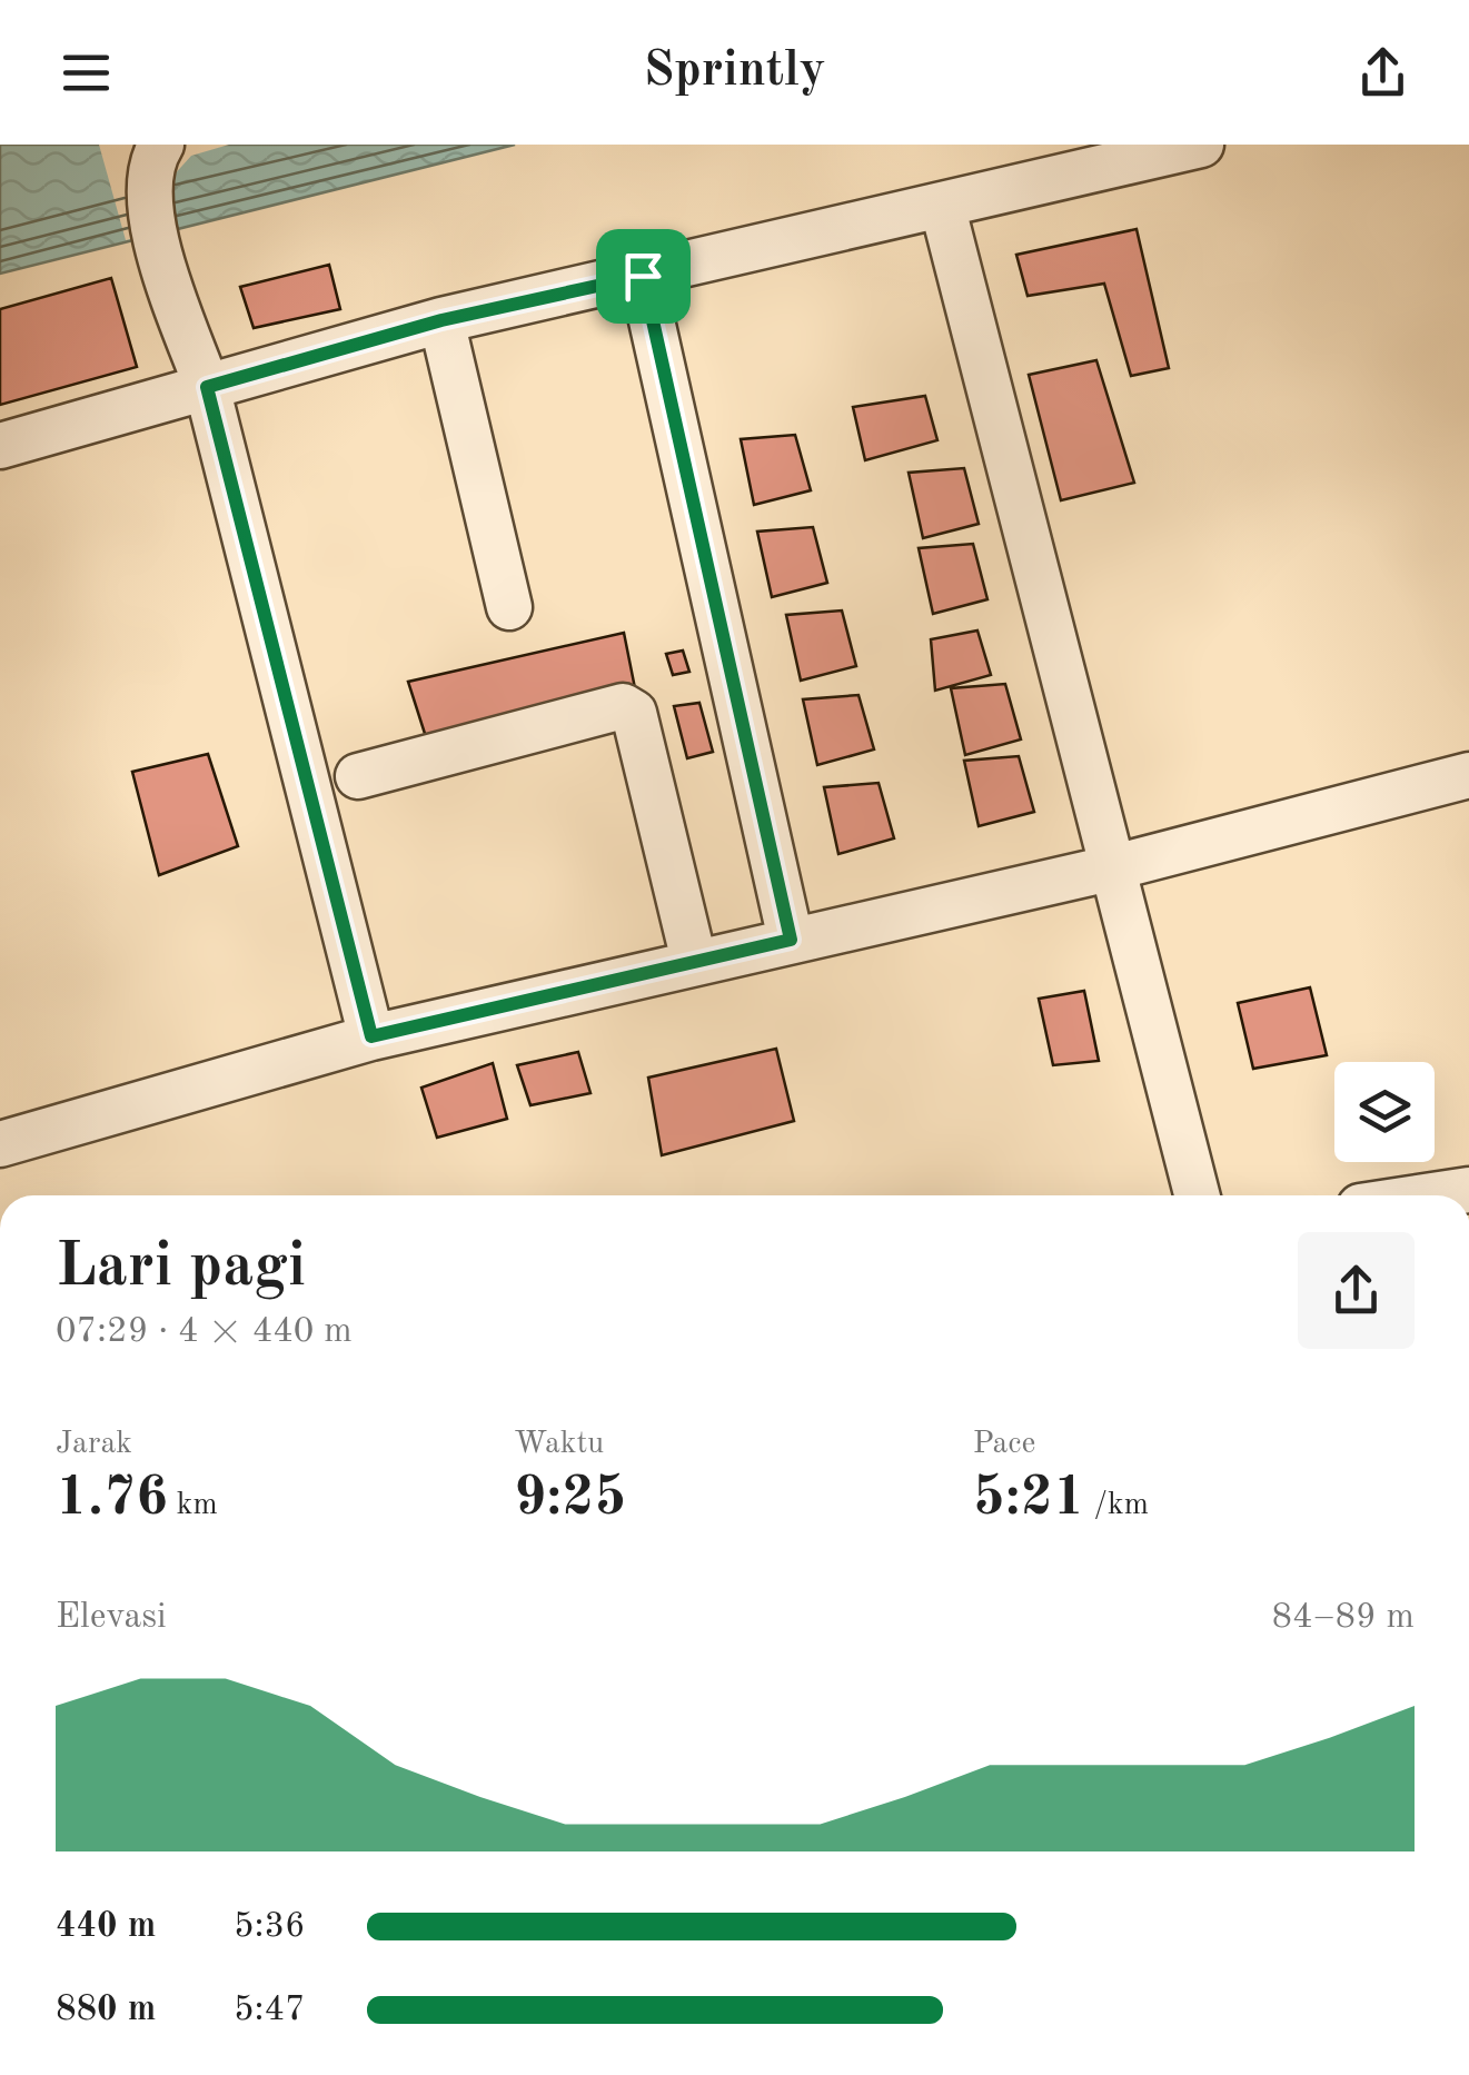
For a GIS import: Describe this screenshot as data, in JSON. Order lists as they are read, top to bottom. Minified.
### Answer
{"page":{"header":"Sprintly","heading":["Lari pagi","07:29 · 4 × 440 m"],"stats":[["Jarak","1.76 km"],["Waktu","9:25"],["Pace","5:21 /km"]],"chart":["Elevasi","84–89 m"],"list":[{"name":"440 m","note":"5:36"},{"name":"880 m","note":"5:47"}]}}
